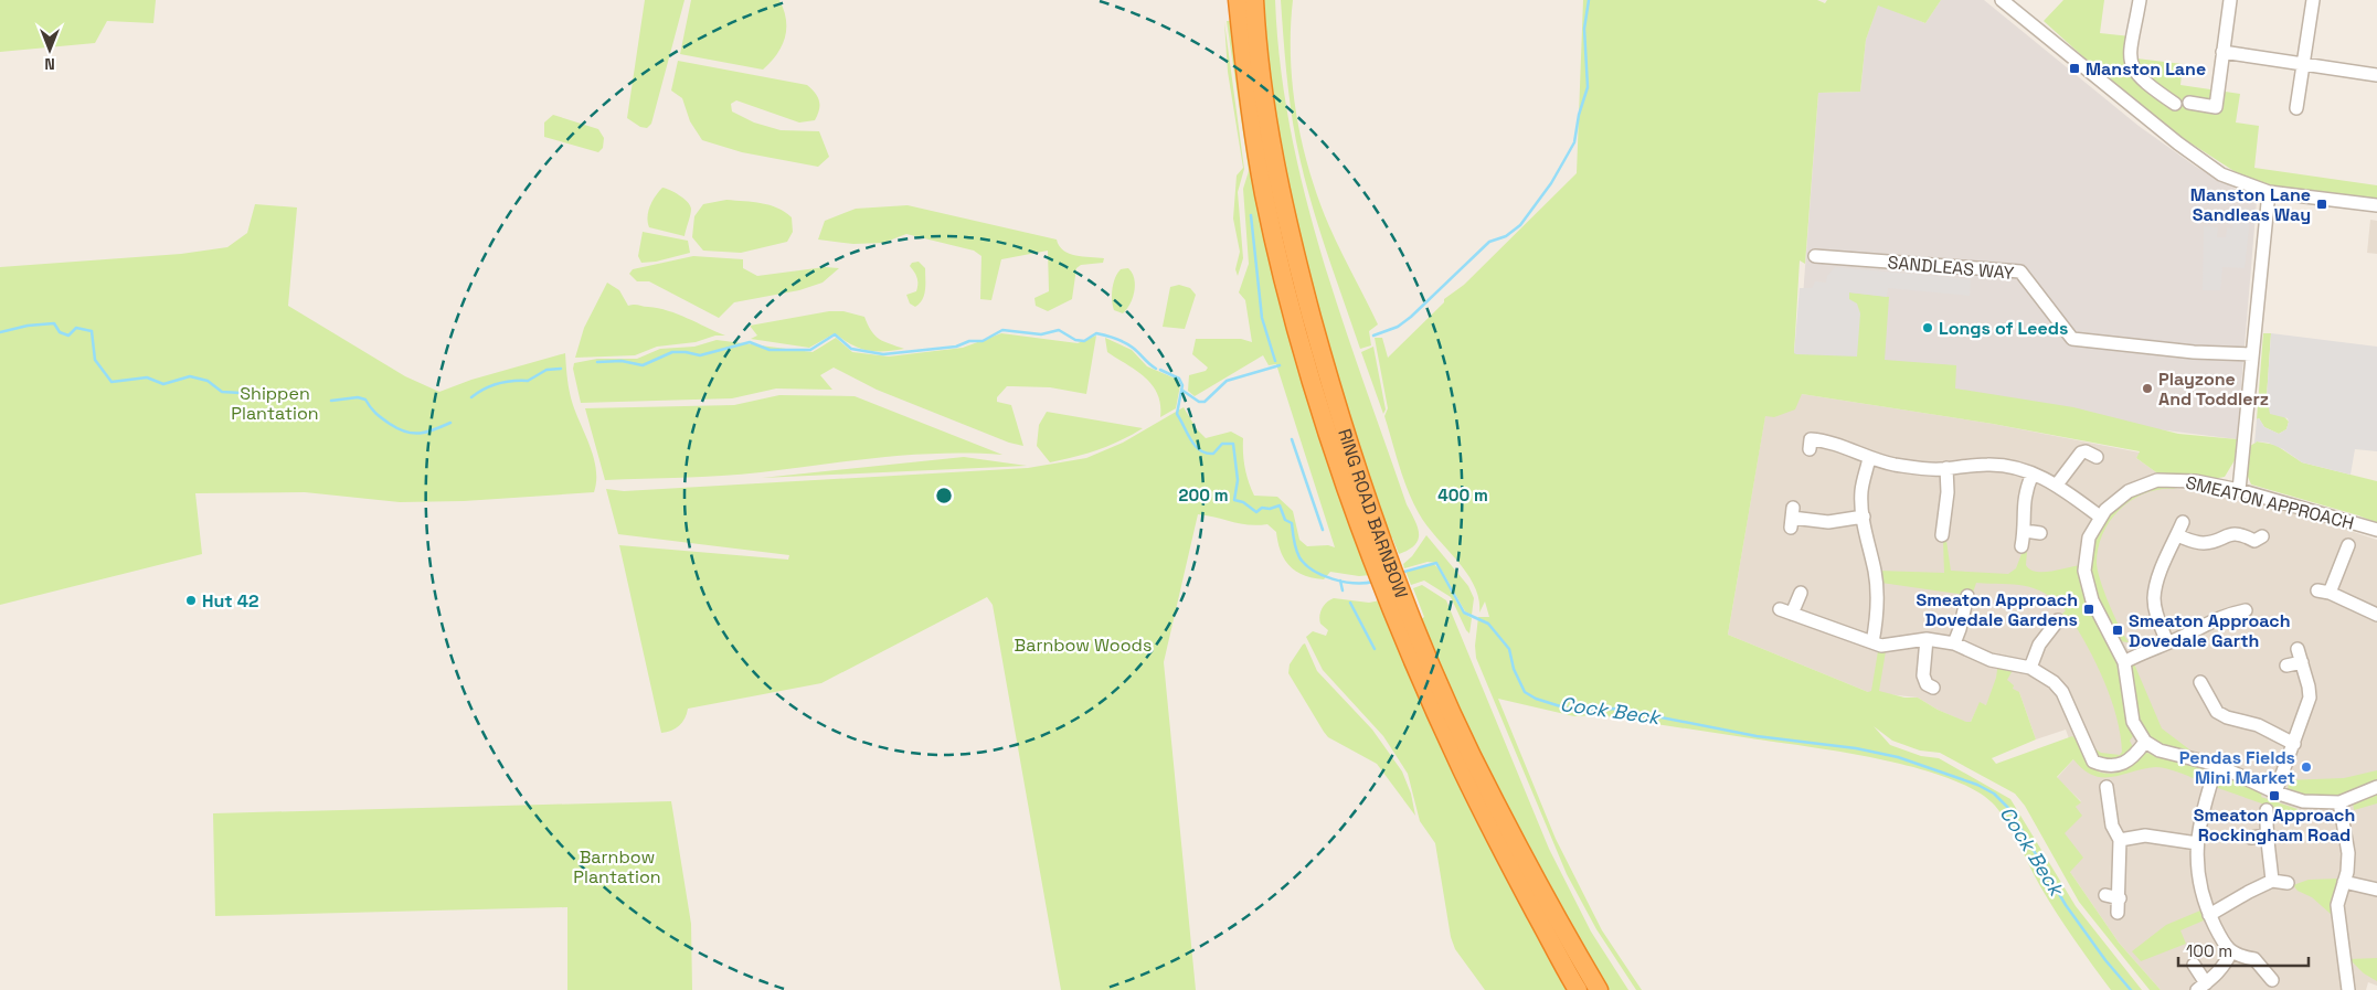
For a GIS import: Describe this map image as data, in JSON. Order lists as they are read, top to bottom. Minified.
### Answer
{"streets":{"highway":["RING ROAD BARNBOW"],"street":["SANDLEAS WAY","SMEATON APPROACH"]},"water":["Cock Beck"],"parks":["Shippen Plantation","Barnbow Woods","Barnbow Plantation"],"places":{"transit":["Manston Lane","Manston Lane Sandleas Way","Smeaton Approach Dovedale Gardens","Smeaton Approach Dovedale Garth","Smeaton Approach Rockingham Road"],"other":["Longs of Leeds","Playzone And Toddlerz","Hut 42","Pendas Fields Mini Market"]},"scale_bar":"100 m","north":"bottom","rings":["200 m","400 m"]}
